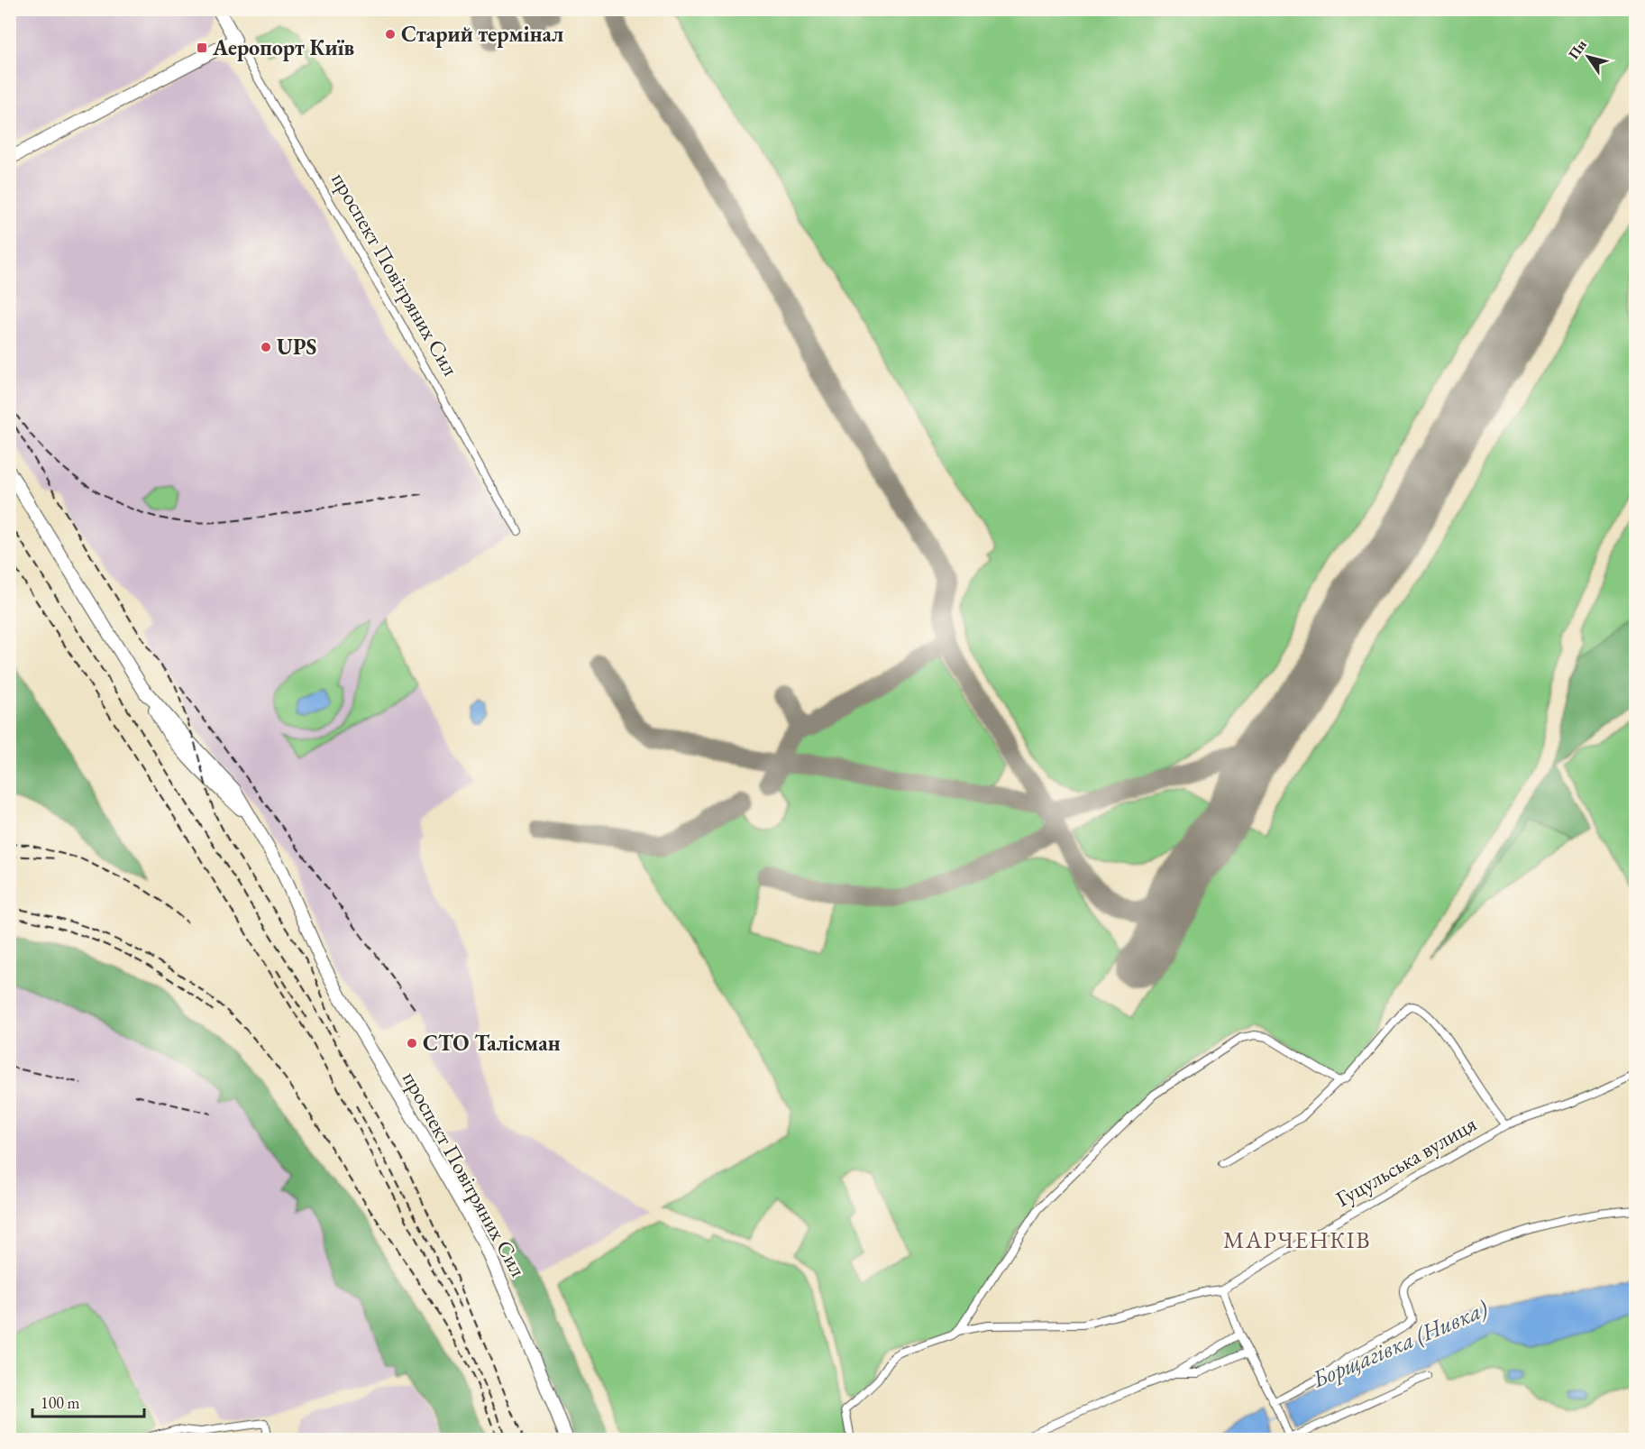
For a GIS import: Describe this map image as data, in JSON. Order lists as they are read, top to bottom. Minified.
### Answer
{"streets":{"main road":["проспект Повітряних Сил"],"street":["Гуцульська вулиця"]},"districts":["МАРЧЕНКІВ"],"water":["Борщагівка (Нивка)"],"places":{"other":["Старий термінал","UPS","СТО Талісман"],"transit":["Аеропорт Київ"]},"scale_bar":"100 m","north":"top left"}
